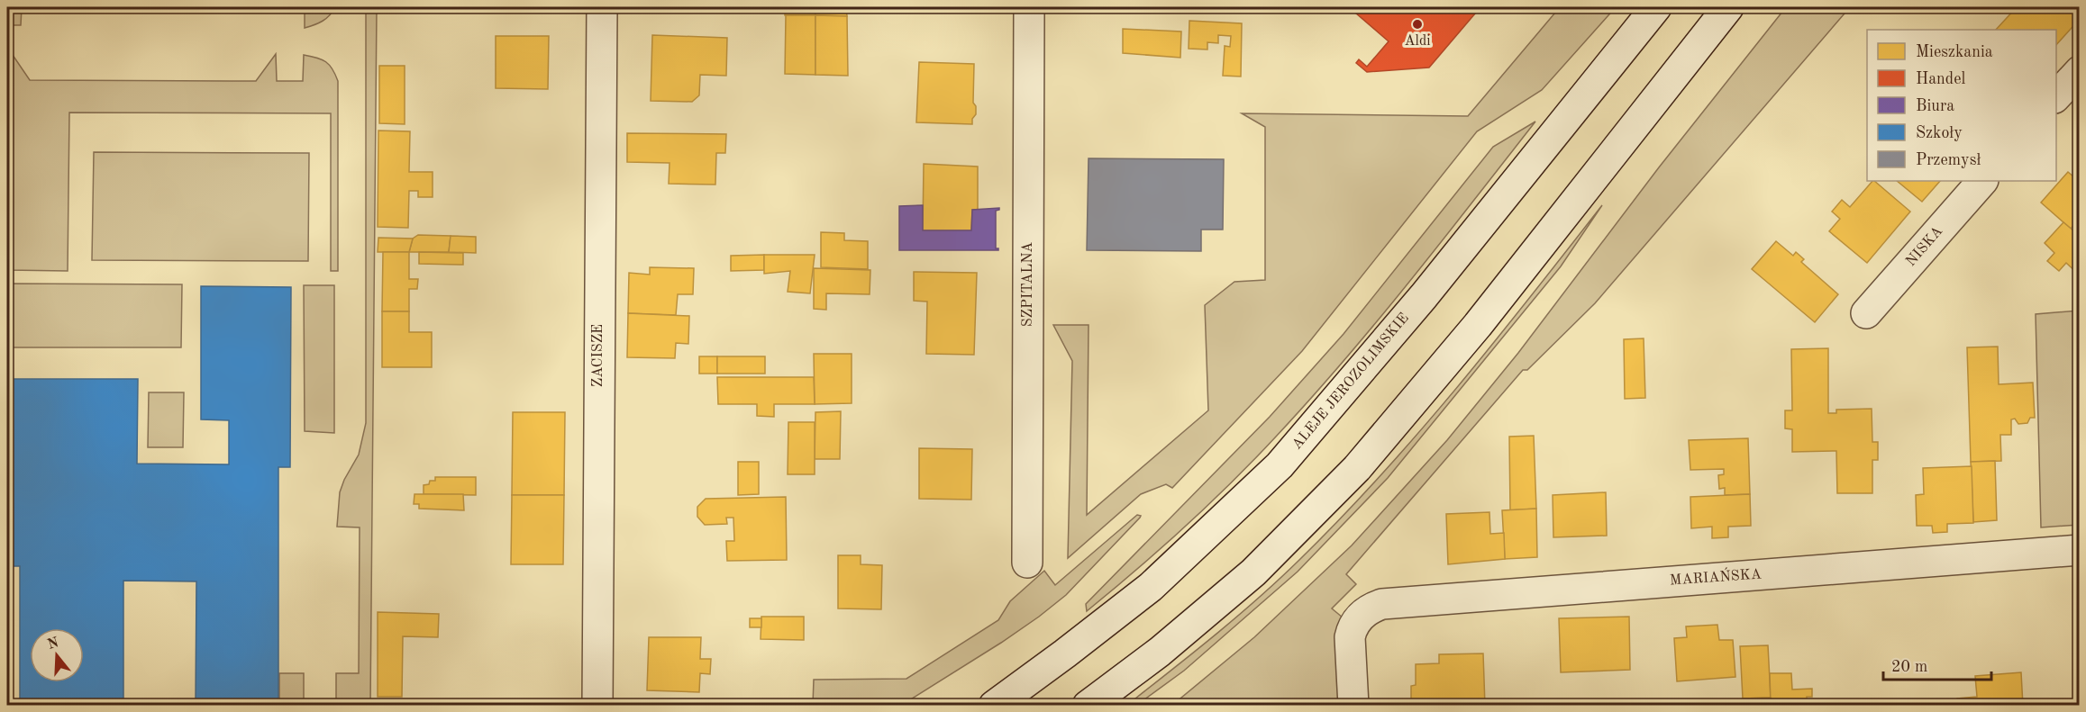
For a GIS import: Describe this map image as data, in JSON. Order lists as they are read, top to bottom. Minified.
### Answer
{"streets":{"street":["NISKA","SZPITALNA","ZACISZE","ALEJE JEROZOLIMSKIE","MARIAŃSKA"]},"places":["Aldi"],"legend":["Mieszkania","Handel","Biura","Szkoły","Przemysł"],"scale_bar":"20 m","north":"top"}
